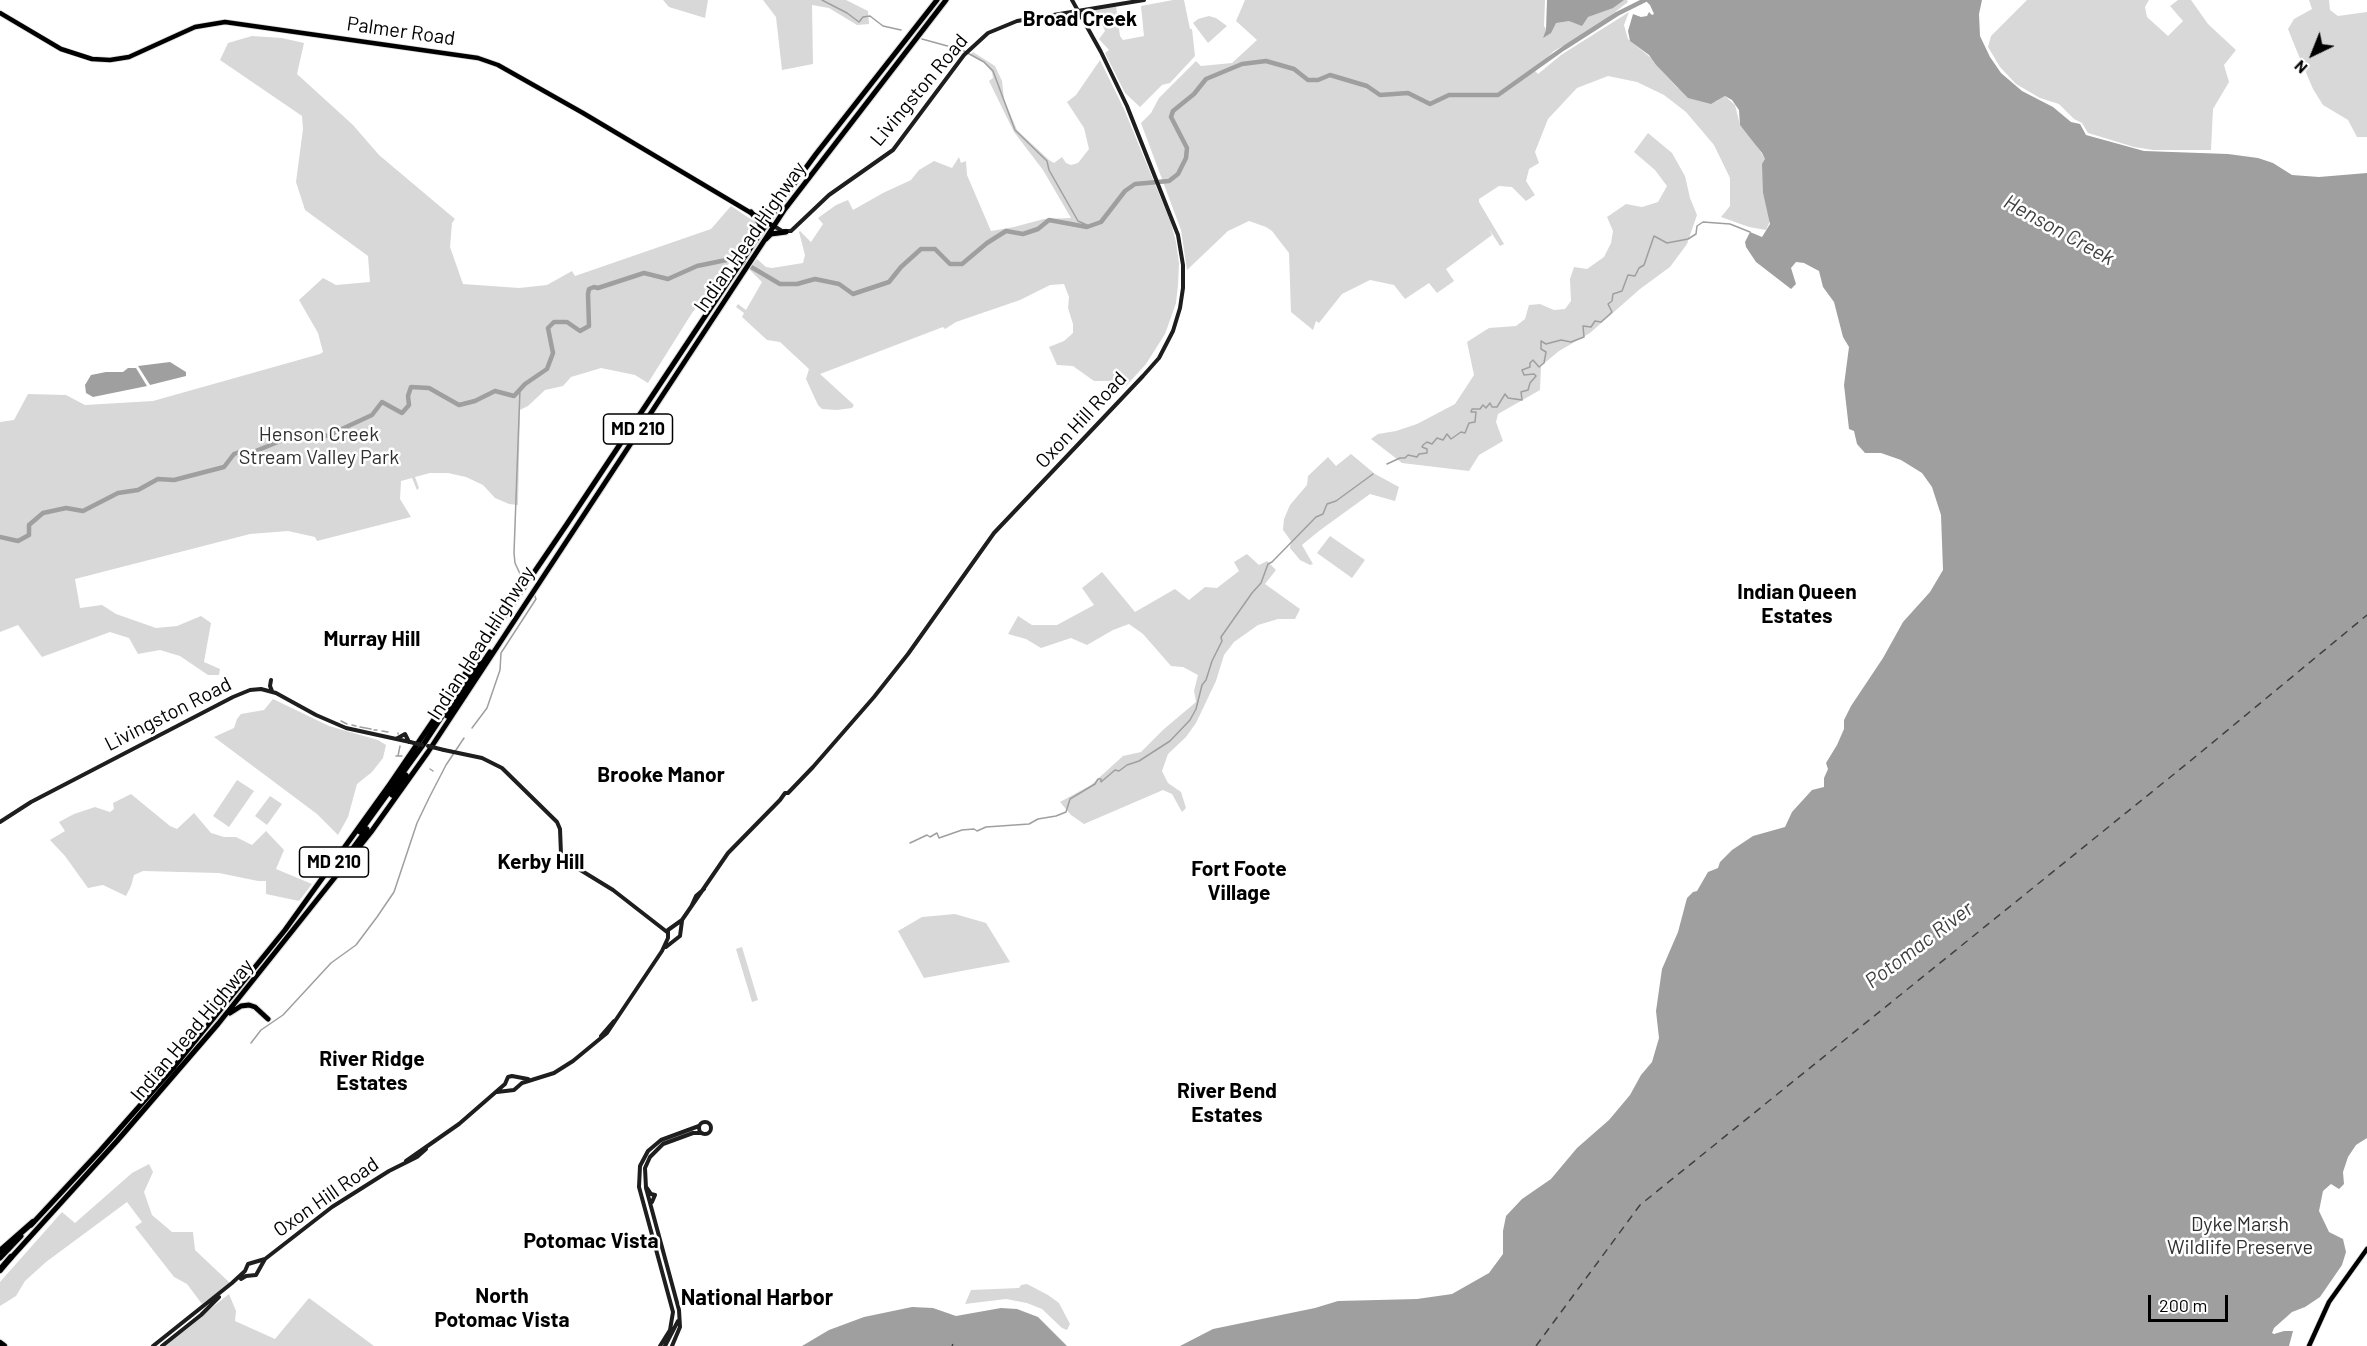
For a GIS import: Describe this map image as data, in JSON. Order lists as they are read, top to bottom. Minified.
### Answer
{"streets":{"highway":["Indian Head Highway","MD 210"],"main road":["Palmer Road","Livingston Road","Oxon Hill Road"]},"crossings":[["Palmer Road","Indian Head Highway"],["Livingston Road","Oxon Hill Road"]],"districts":["Broad Creek","Indian Queen Estates","Murray Hill","Brooke Manor","Kerby Hill","Fort Foote Village","River Ridge Estates","River Bend Estates","Potomac Vista","North Potomac Vista","National Harbor"],"water":["Henson Creek","Potomac River"],"parks":["Henson Creek Stream Valley Park","Dyke Marsh Wildlife Preserve"],"scale_bar":"200 m","north":"bottom left"}
